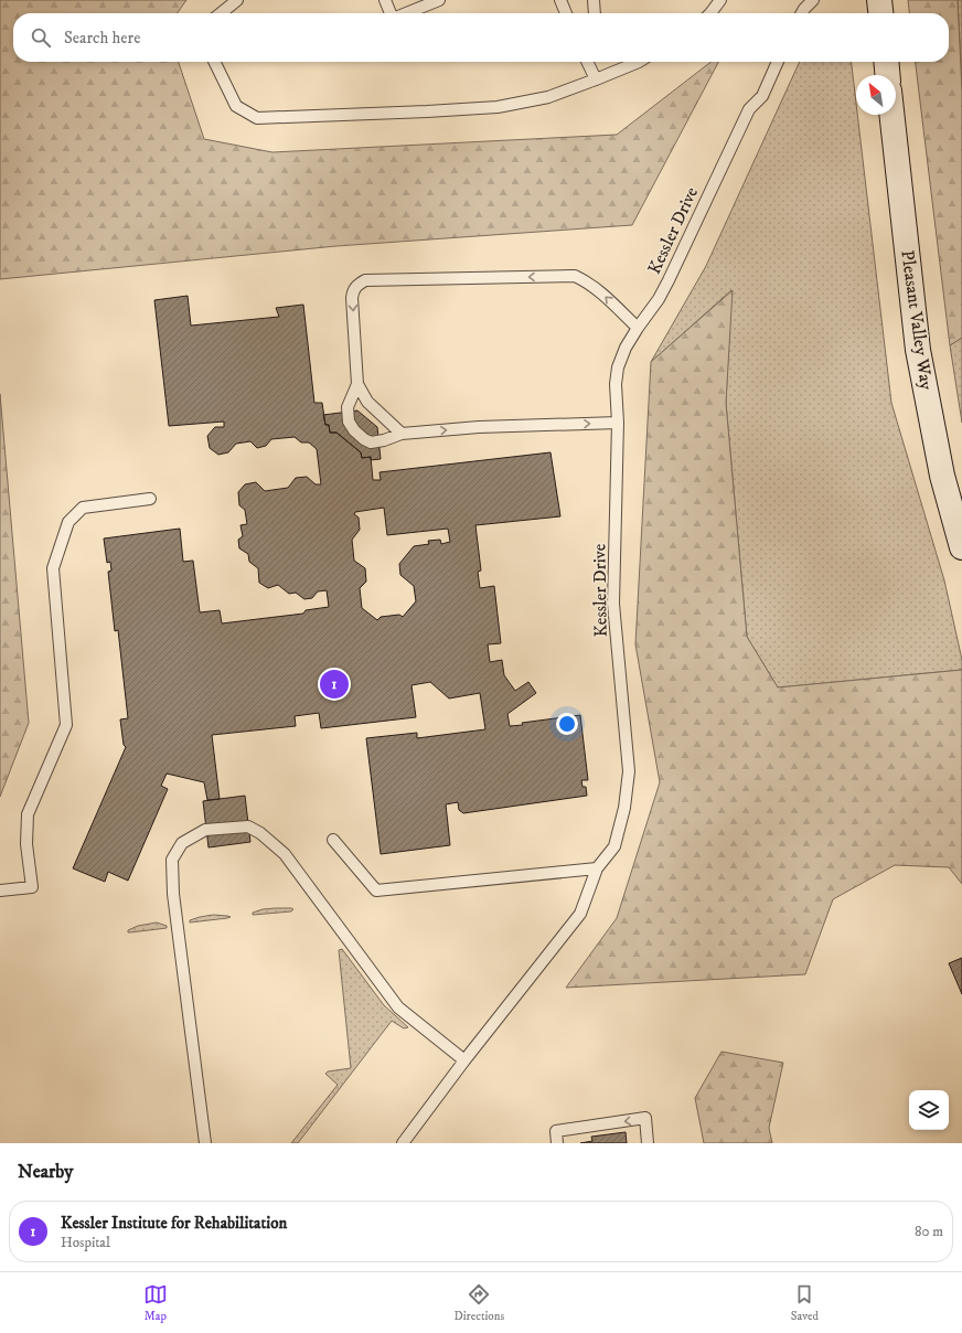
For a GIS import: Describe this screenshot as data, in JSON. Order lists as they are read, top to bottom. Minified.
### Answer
{"streets":{"main road":["Pleasant Valley Way"],"lane":["Kessler Drive"]},"north":"top left","page":{"search":"Search here","pins":"1","heading":"Nearby","list":[{"mark":"1","name":"Kessler Institute for Rehabilitation","note":"Hospital","value":"80 m"}],"nav":["Map","Directions","Saved"]}}
